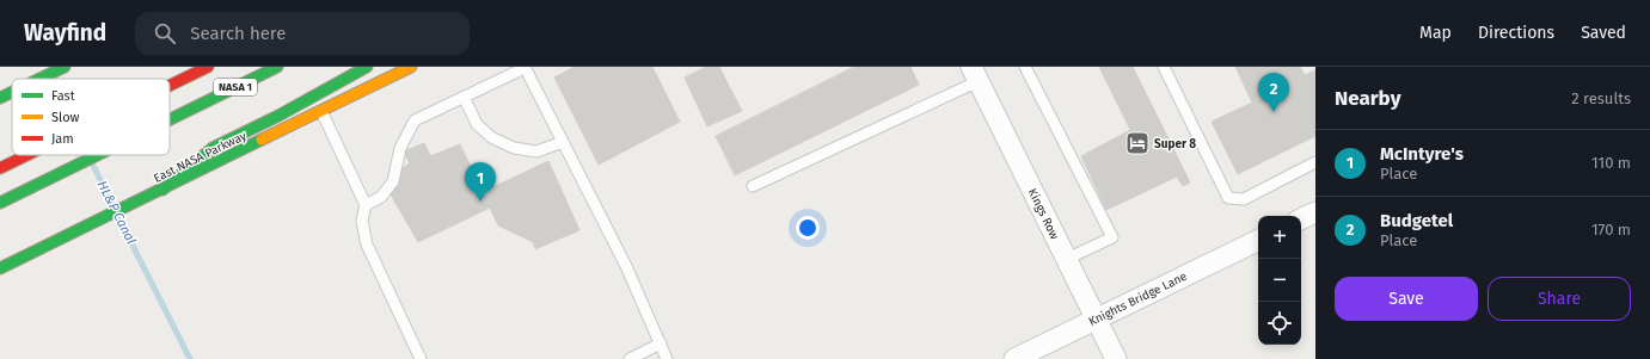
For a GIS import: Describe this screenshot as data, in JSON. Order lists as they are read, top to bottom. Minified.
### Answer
{"streets":{"main road":["NASA 1","East NASA Parkway"],"street":["Kings Row","Knights Bridge Lane"]},"crossings":[["Kings Row","Knights Bridge Lane"]],"water":["HL&P Canal"],"places":{"hotel":["Super 8"]},"legend":["Fast","Slow","Jam"],"page":{"header":"Wayfind","search":"Search here","nav":["Map","Directions","Saved"],"heading":["Nearby","2 results"],"pins":["2","1"],"list":[{"mark":"1","name":"McIntyre's","note":"Place","value":"110 m"},{"mark":"2","name":"Budgetel","note":"Place","value":"170 m"}],"map_buttons":["+","−"],"buttons":["Save","Share"]}}
